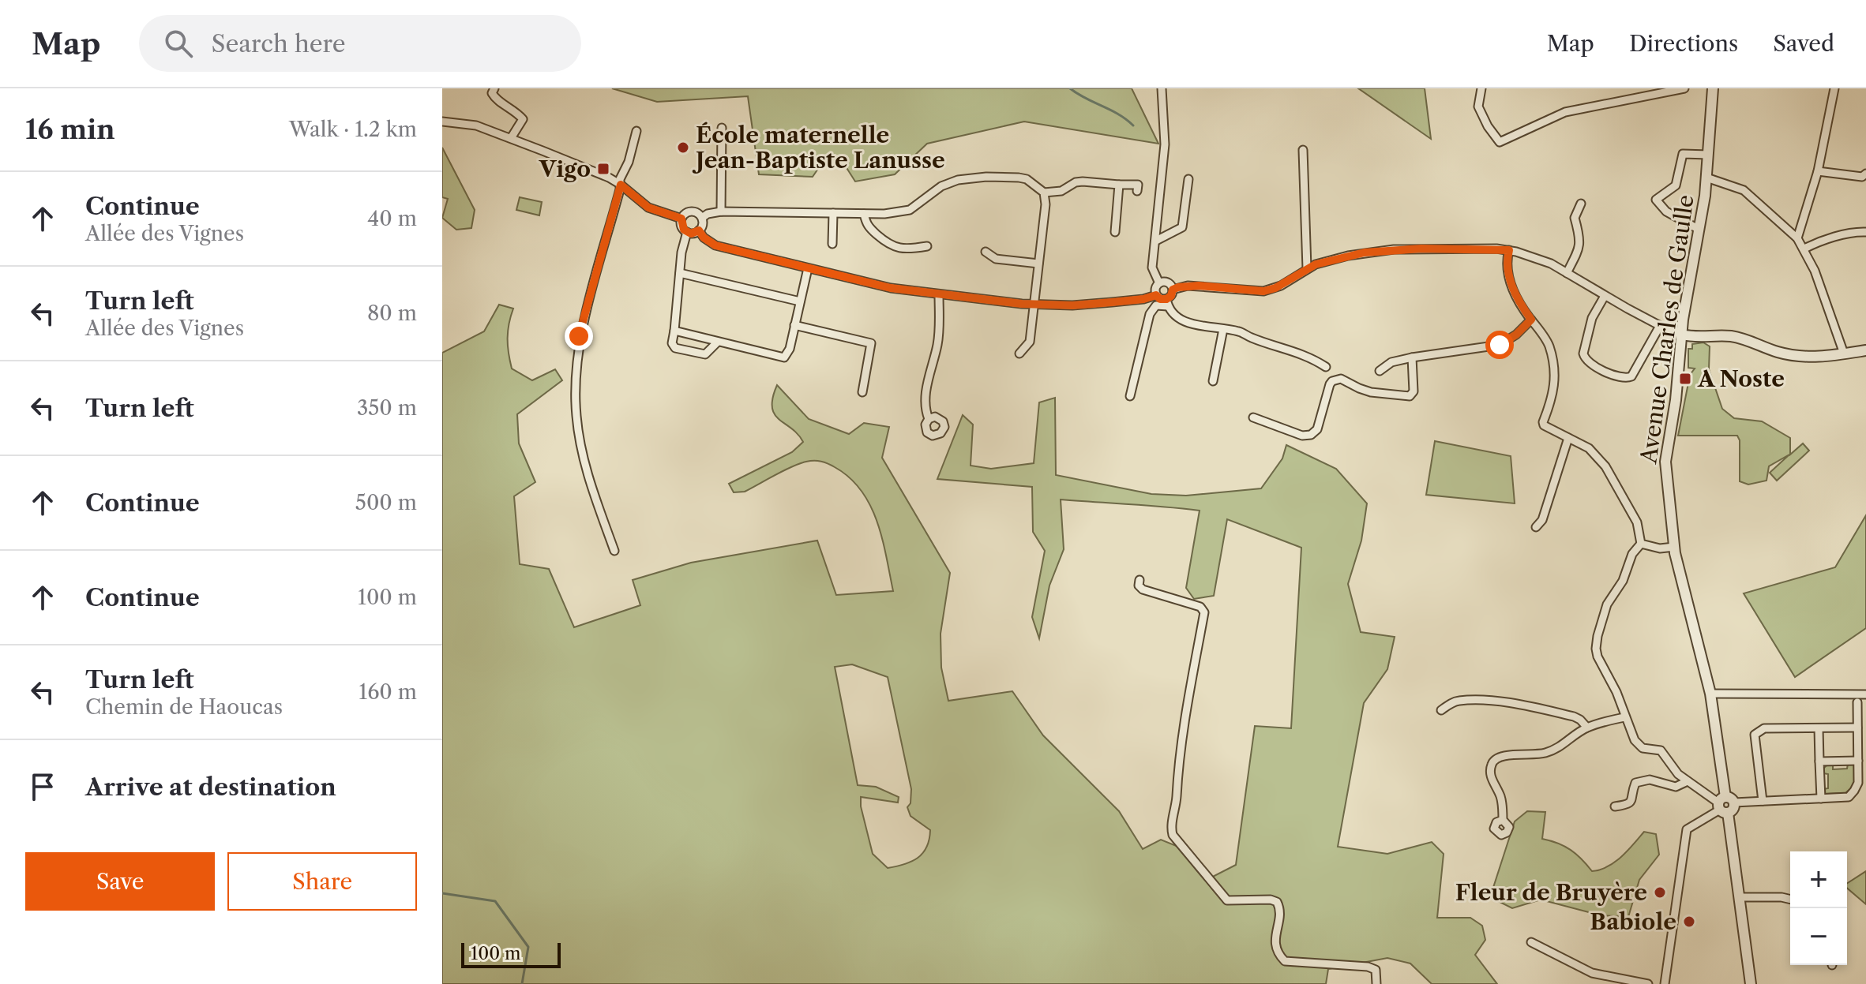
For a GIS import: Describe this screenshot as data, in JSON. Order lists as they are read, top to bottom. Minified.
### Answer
{"streets":{"street":["Avenue Charles de Gaulle"]},"places":{"other":["École maternelle Jean-Baptiste Lanusse","Fleur de Bruyère","Babiole"],"transit":["Vigo","A Noste"]},"scale_bar":"100 m","page":{"header":"Map","search":"Search here","nav":["Map","Directions","Saved"],"heading":["16 min","Walk · 1.2 km"],"list":[["Continue","Allée des Vignes","40 m"],["Turn left","Allée des Vignes","80 m"],["Turn left","350 m"],["Continue","500 m"],["Continue","100 m"],["Turn left","Chemin de Haoucas","160 m"],"Arrive at destination"],"buttons":["Save","Share"],"map_buttons":["+","−"],"scale":"100 m"}}
